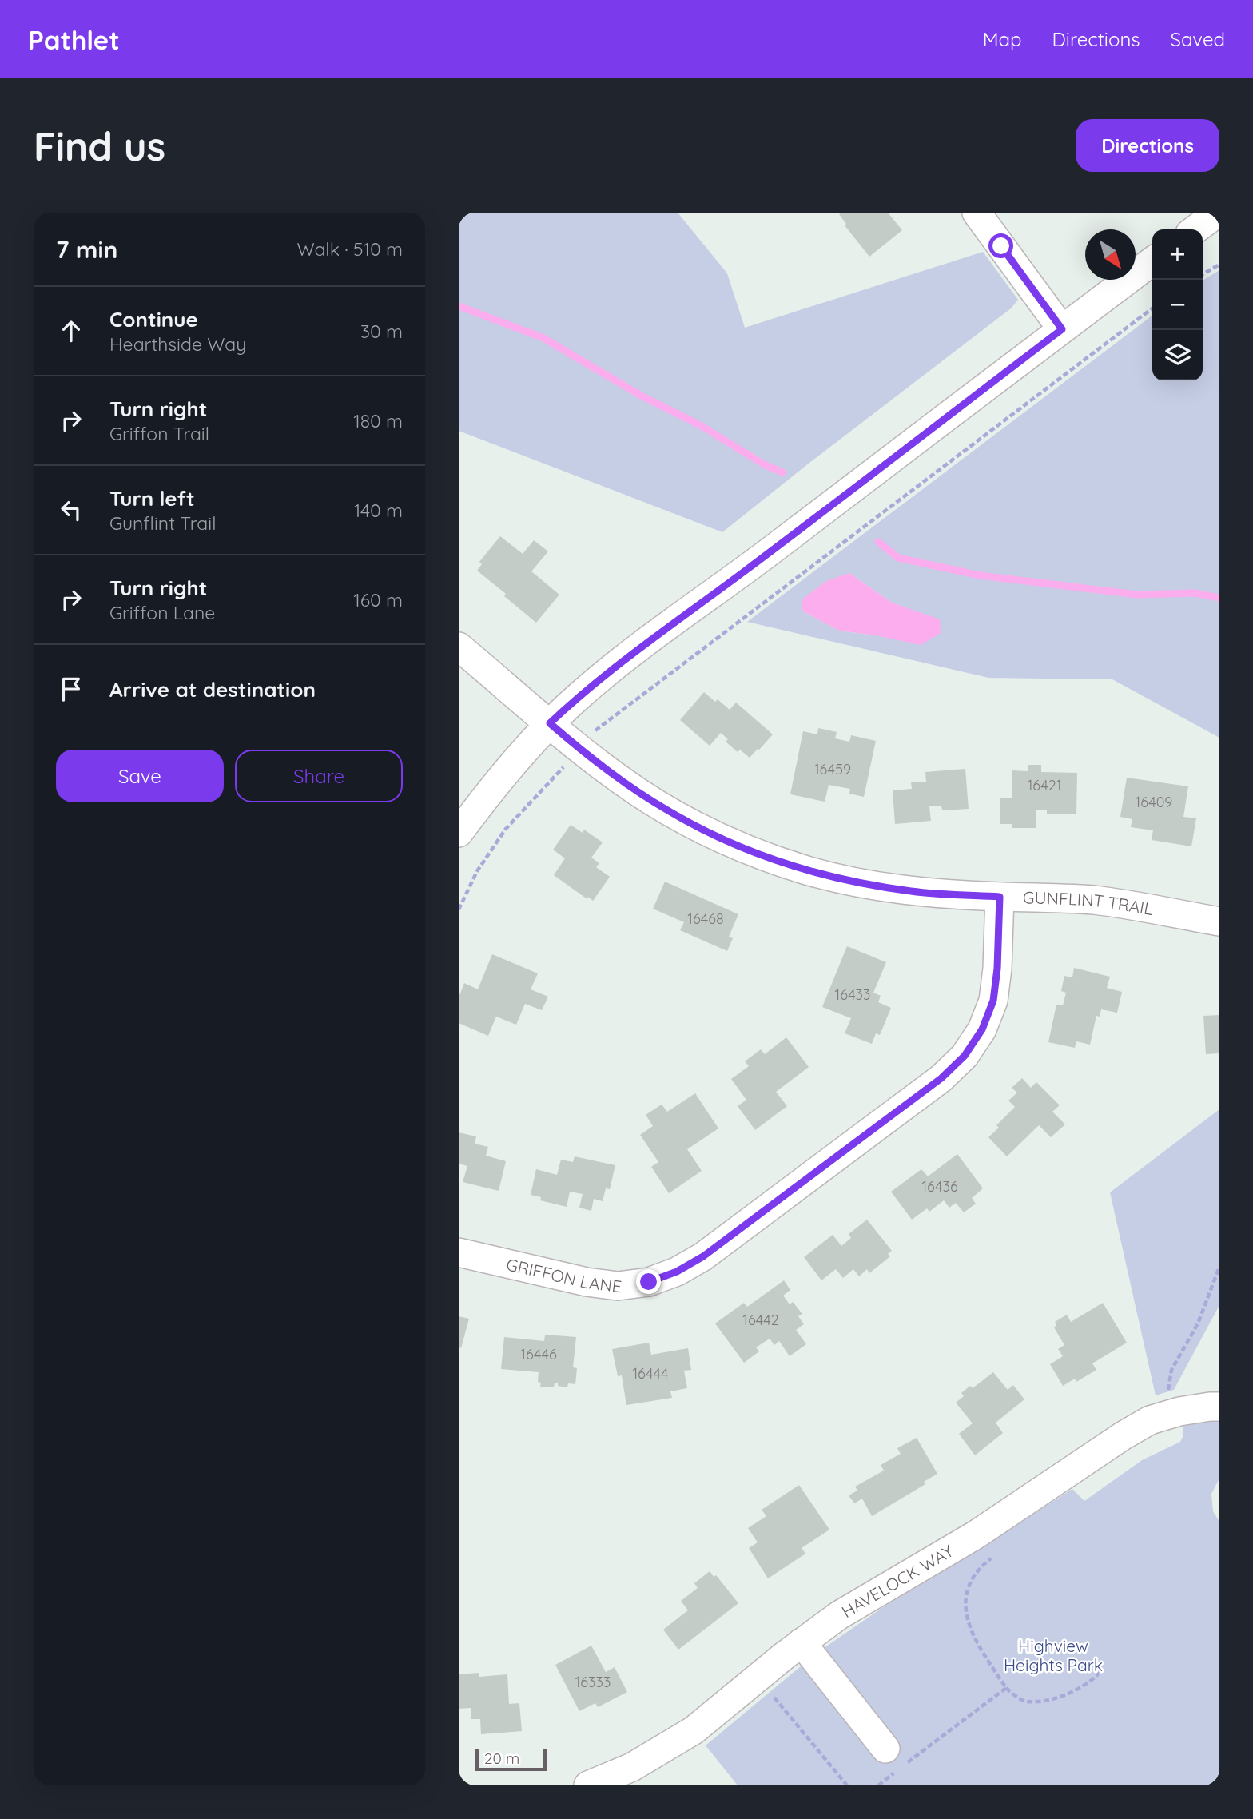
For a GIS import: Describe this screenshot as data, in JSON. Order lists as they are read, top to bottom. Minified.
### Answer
{"streets":{"street":["GUNFLINT TRAIL","GRIFFON LANE","HAVELOCK WAY"]},"crossings":[["GUNFLINT TRAIL","GRIFFON LANE"]],"parks":["Highview Heights Park"],"house_numbers":["16459","16421","16409","16468","16433","16436","16442","16446","16444","16333"],"scale_bar":"20 m","north":"bottom right","page":{"header":"Pathlet","nav":["Map","Directions","Saved"],"buttons":["Directions",["Save","Share"]],"title":"Find us","heading":["7 min","Walk · 510 m"],"map_buttons":["+","−"],"list":[["Continue","Hearthside Way","30 m"],["Turn right","Griffon Trail","180 m"],["Turn left","Gunflint Trail","140 m"],["Turn right","Griffon Lane","160 m"],"Arrive at destination"],"scale":"20 m"}}
